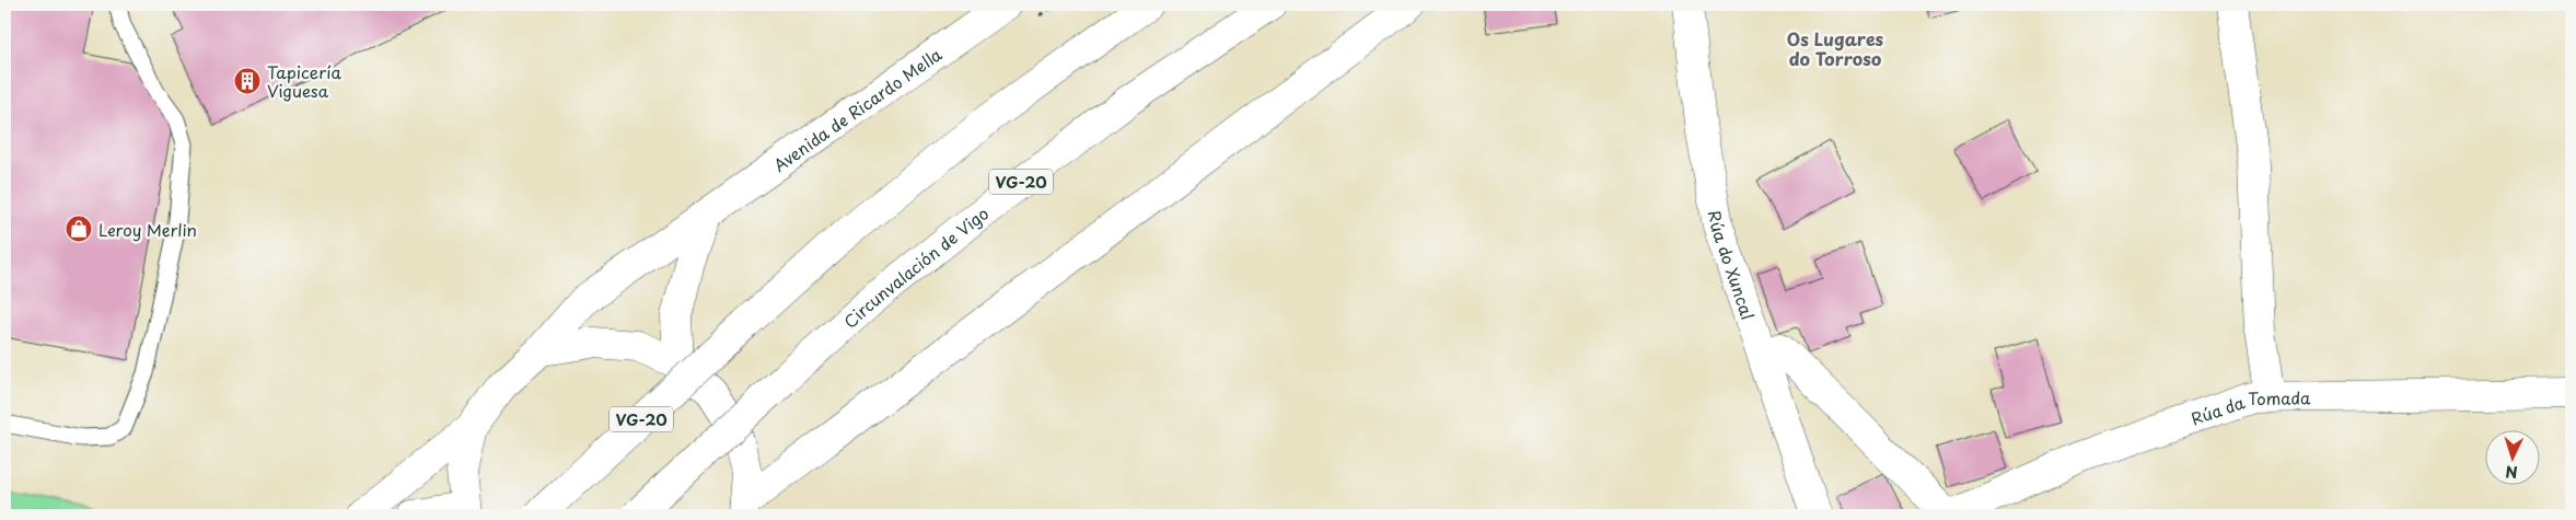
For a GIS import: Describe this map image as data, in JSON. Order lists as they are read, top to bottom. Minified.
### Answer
{"streets":{"main road":["Avenida de Ricardo Mella","VG-20","Rúa do Xuncal","Circunvalación de Vigo","Rúa da Tomada"]},"districts":["Os Lugares do Torroso"],"places":{"building":["Tapicería Viguesa"],"shop":["Leroy Merlin"]},"north":"bottom"}
